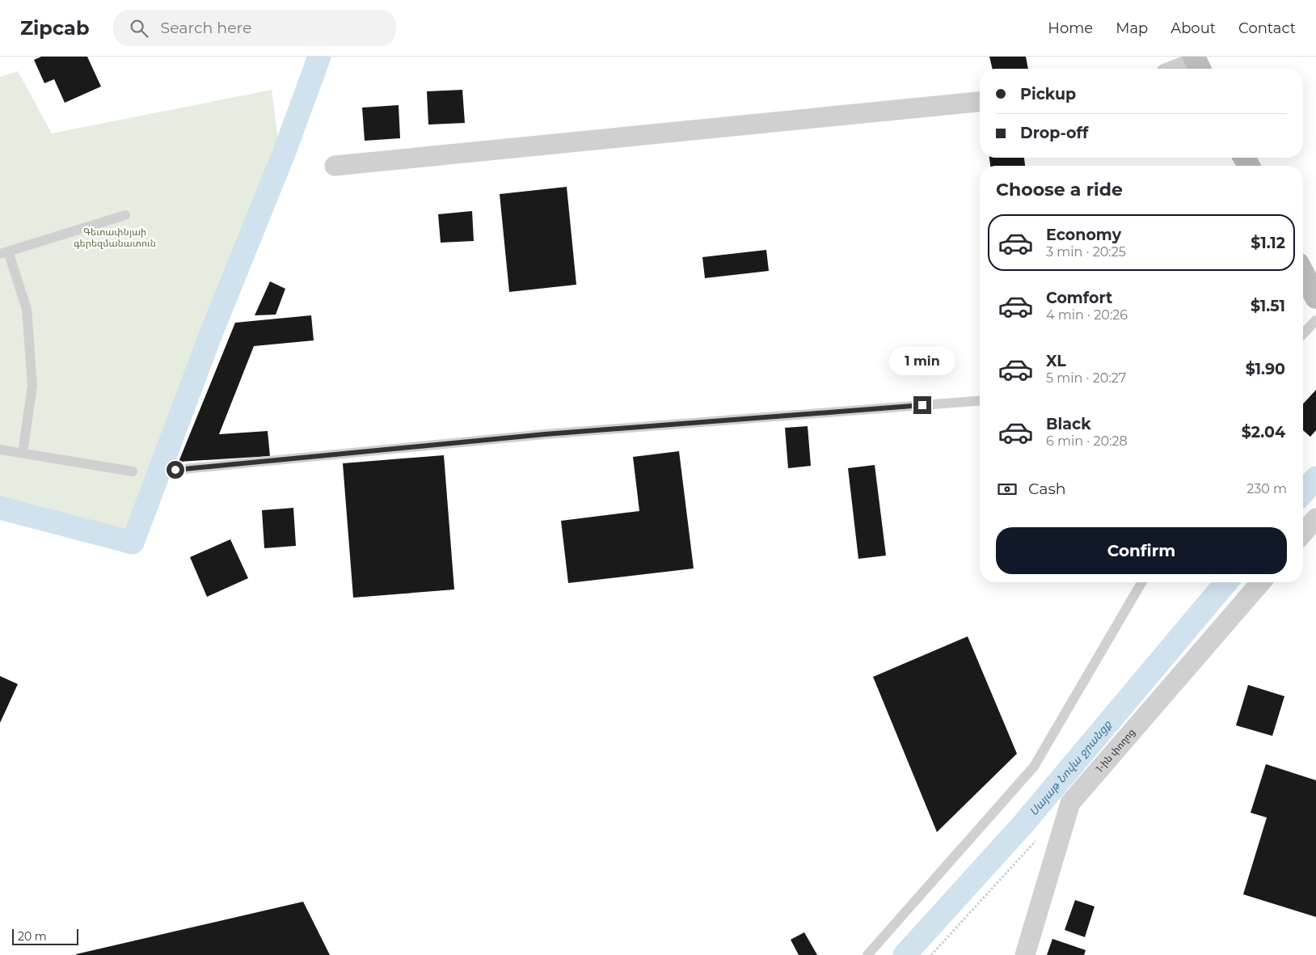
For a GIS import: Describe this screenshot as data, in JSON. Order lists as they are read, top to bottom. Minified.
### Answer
{"streets":{"street":["1-ին փողոց"]},"water":["Սայաթ Նովա ջրանցք"],"parks":["Գետափնյաի գերեզմանատուն"],"scale_bar":"20 m","page":{"header":"Zipcab","search":"Search here","nav":["Home","Map","About","Contact"],"banner":["Pickup","Drop-off"],"heading":"Choose a ride","list":[{"name":"Economy","note":"3 min · 20:25","value":"$1.12"},{"name":"Comfort","note":"4 min · 20:26","value":"$1.51"},{"name":"XL","note":"5 min · 20:27","value":"$1.90"},{"name":"Black","note":"6 min · 20:28","value":"$2.04"}],"bubble":"1 min","pay":["Cash","230 m"],"buttons":"Confirm","scale":"20 m"}}
